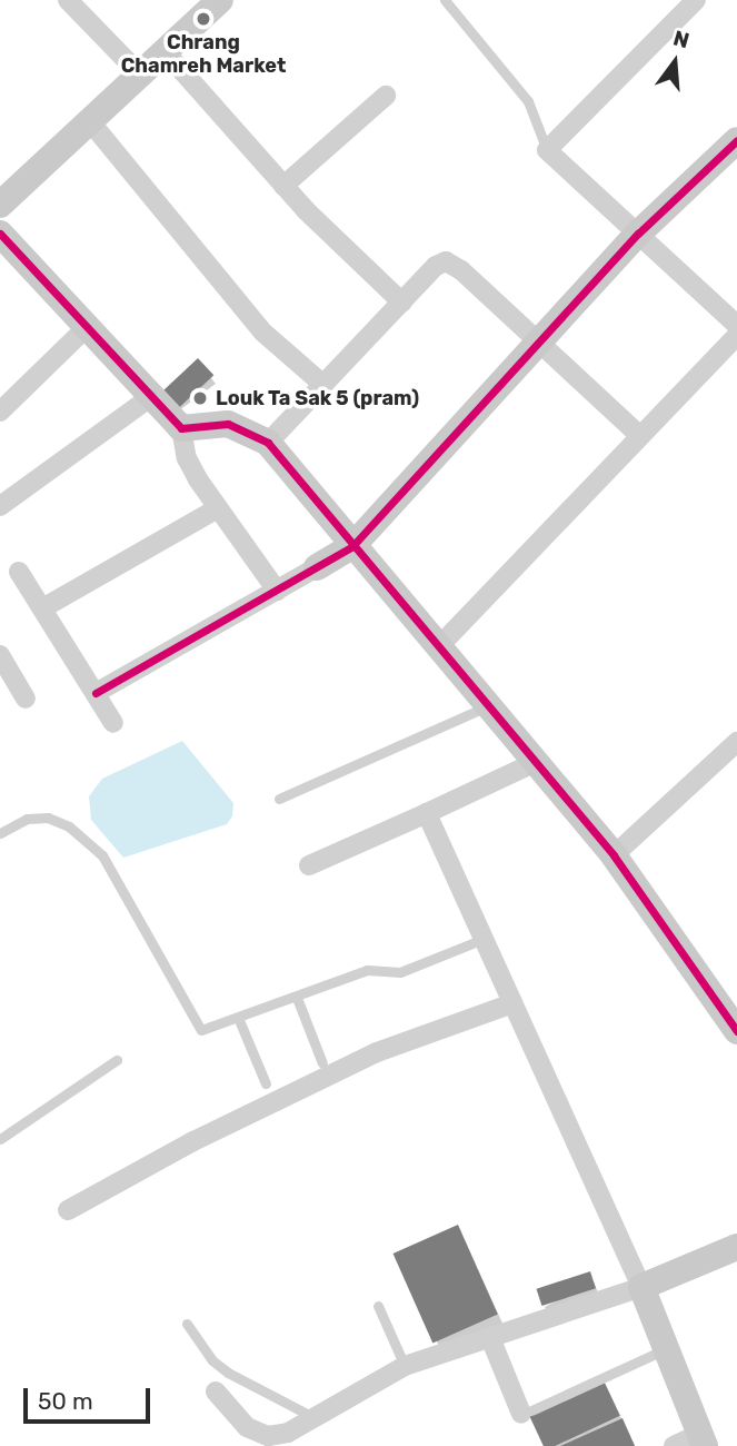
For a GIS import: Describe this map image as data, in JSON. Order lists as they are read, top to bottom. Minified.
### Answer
{"places":["Chrang Chamreh Market","Louk Ta Sak 5 (pram)"],"scale_bar":"50 m","north":"top"}
